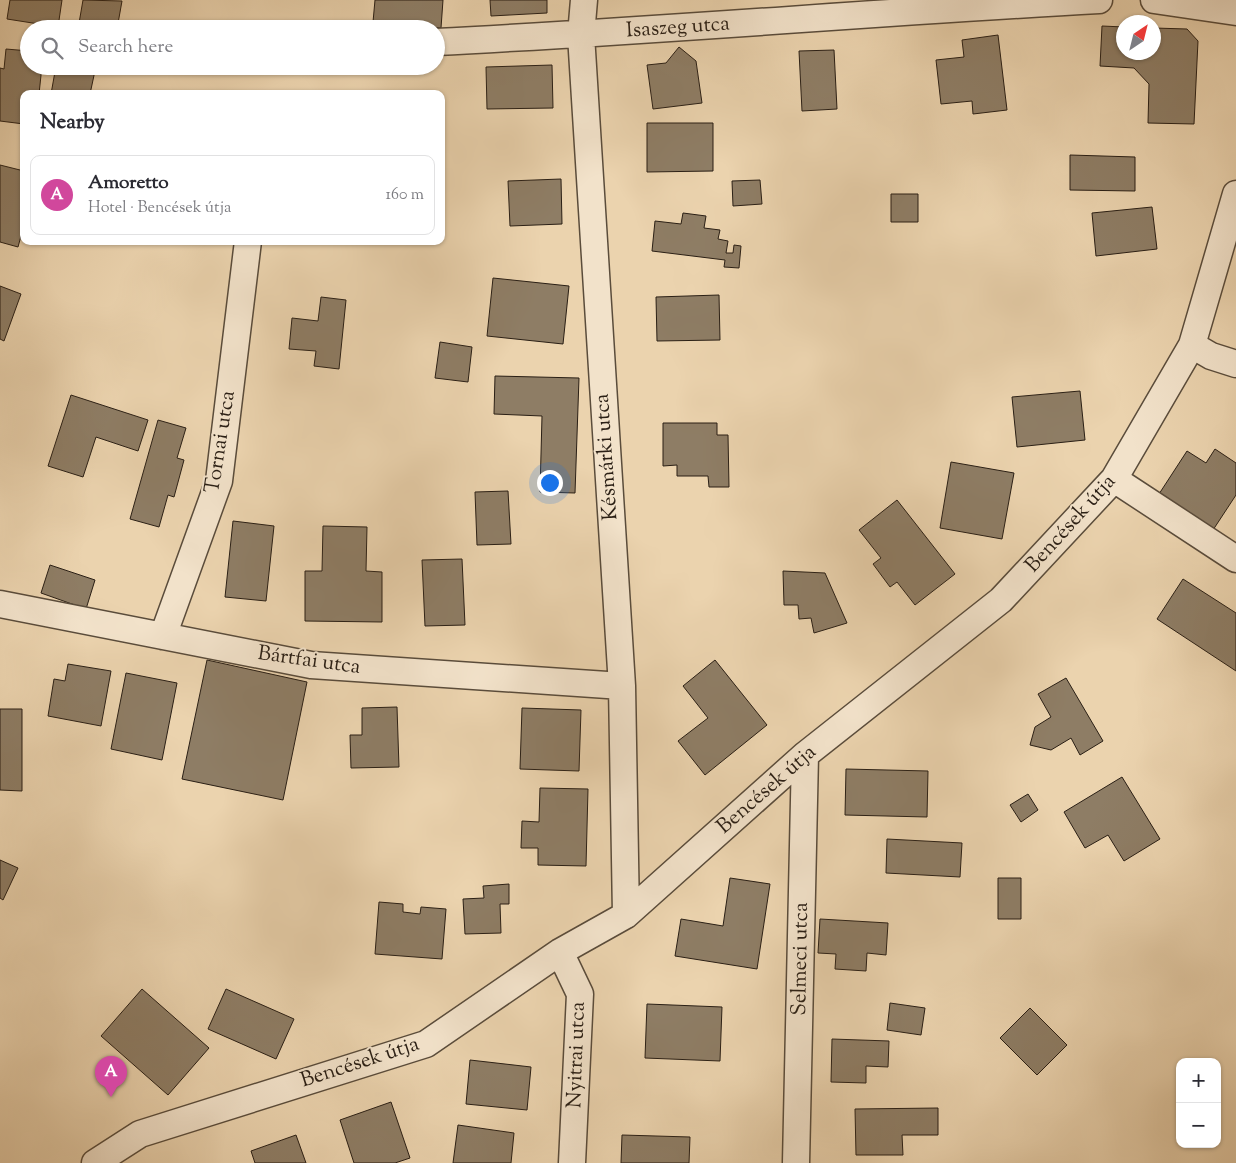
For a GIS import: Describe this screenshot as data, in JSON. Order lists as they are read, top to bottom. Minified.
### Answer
{"streets":{"street":["Isaszeg utca","Tornai utca","Késmárki utca","Bencések útja","Bártfai utca","Selmeci utca","Nyitrai utca"]},"crossings":[["Isaszeg utca","Késmárki utca"],["Tornai utca","Bártfai utca"],["Késmárki utca","Bencések útja"],["Késmárki utca","Bártfai utca"],["Bencések útja","Selmeci utca"],["Bencések útja","Nyitrai utca"]],"north":"top right","page":{"search":"Search here","heading":"Nearby","list":[{"mark":"A","name":"Amoretto","note":"Hotel · Bencések útja","value":"160 m"}],"pins":"A","map_buttons":["+","−"]}}
